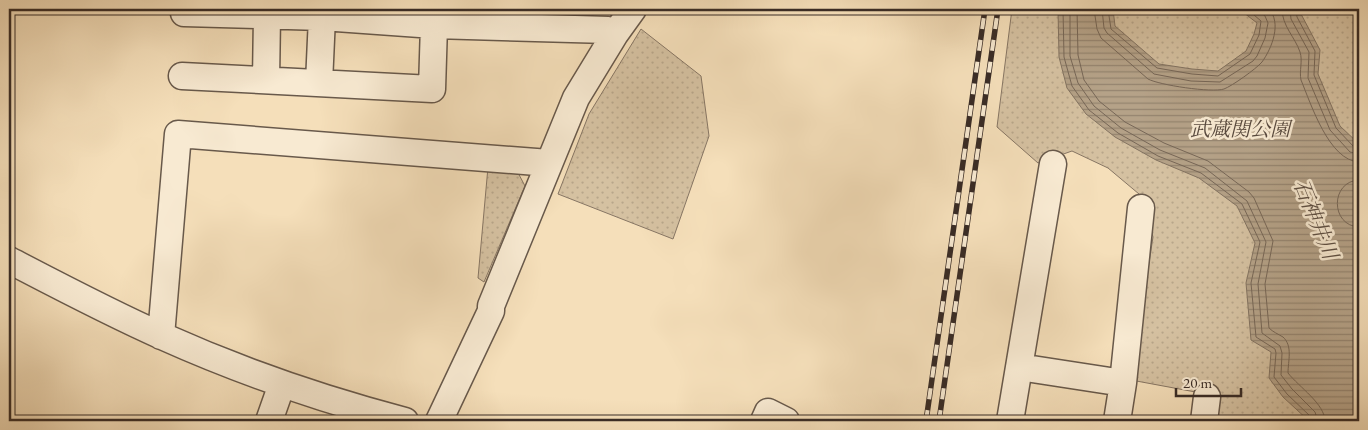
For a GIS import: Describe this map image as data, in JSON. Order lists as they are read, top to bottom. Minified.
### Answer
{"water":["石神井川"],"parks":["武蔵関公園"],"scale_bar":"20 m"}
